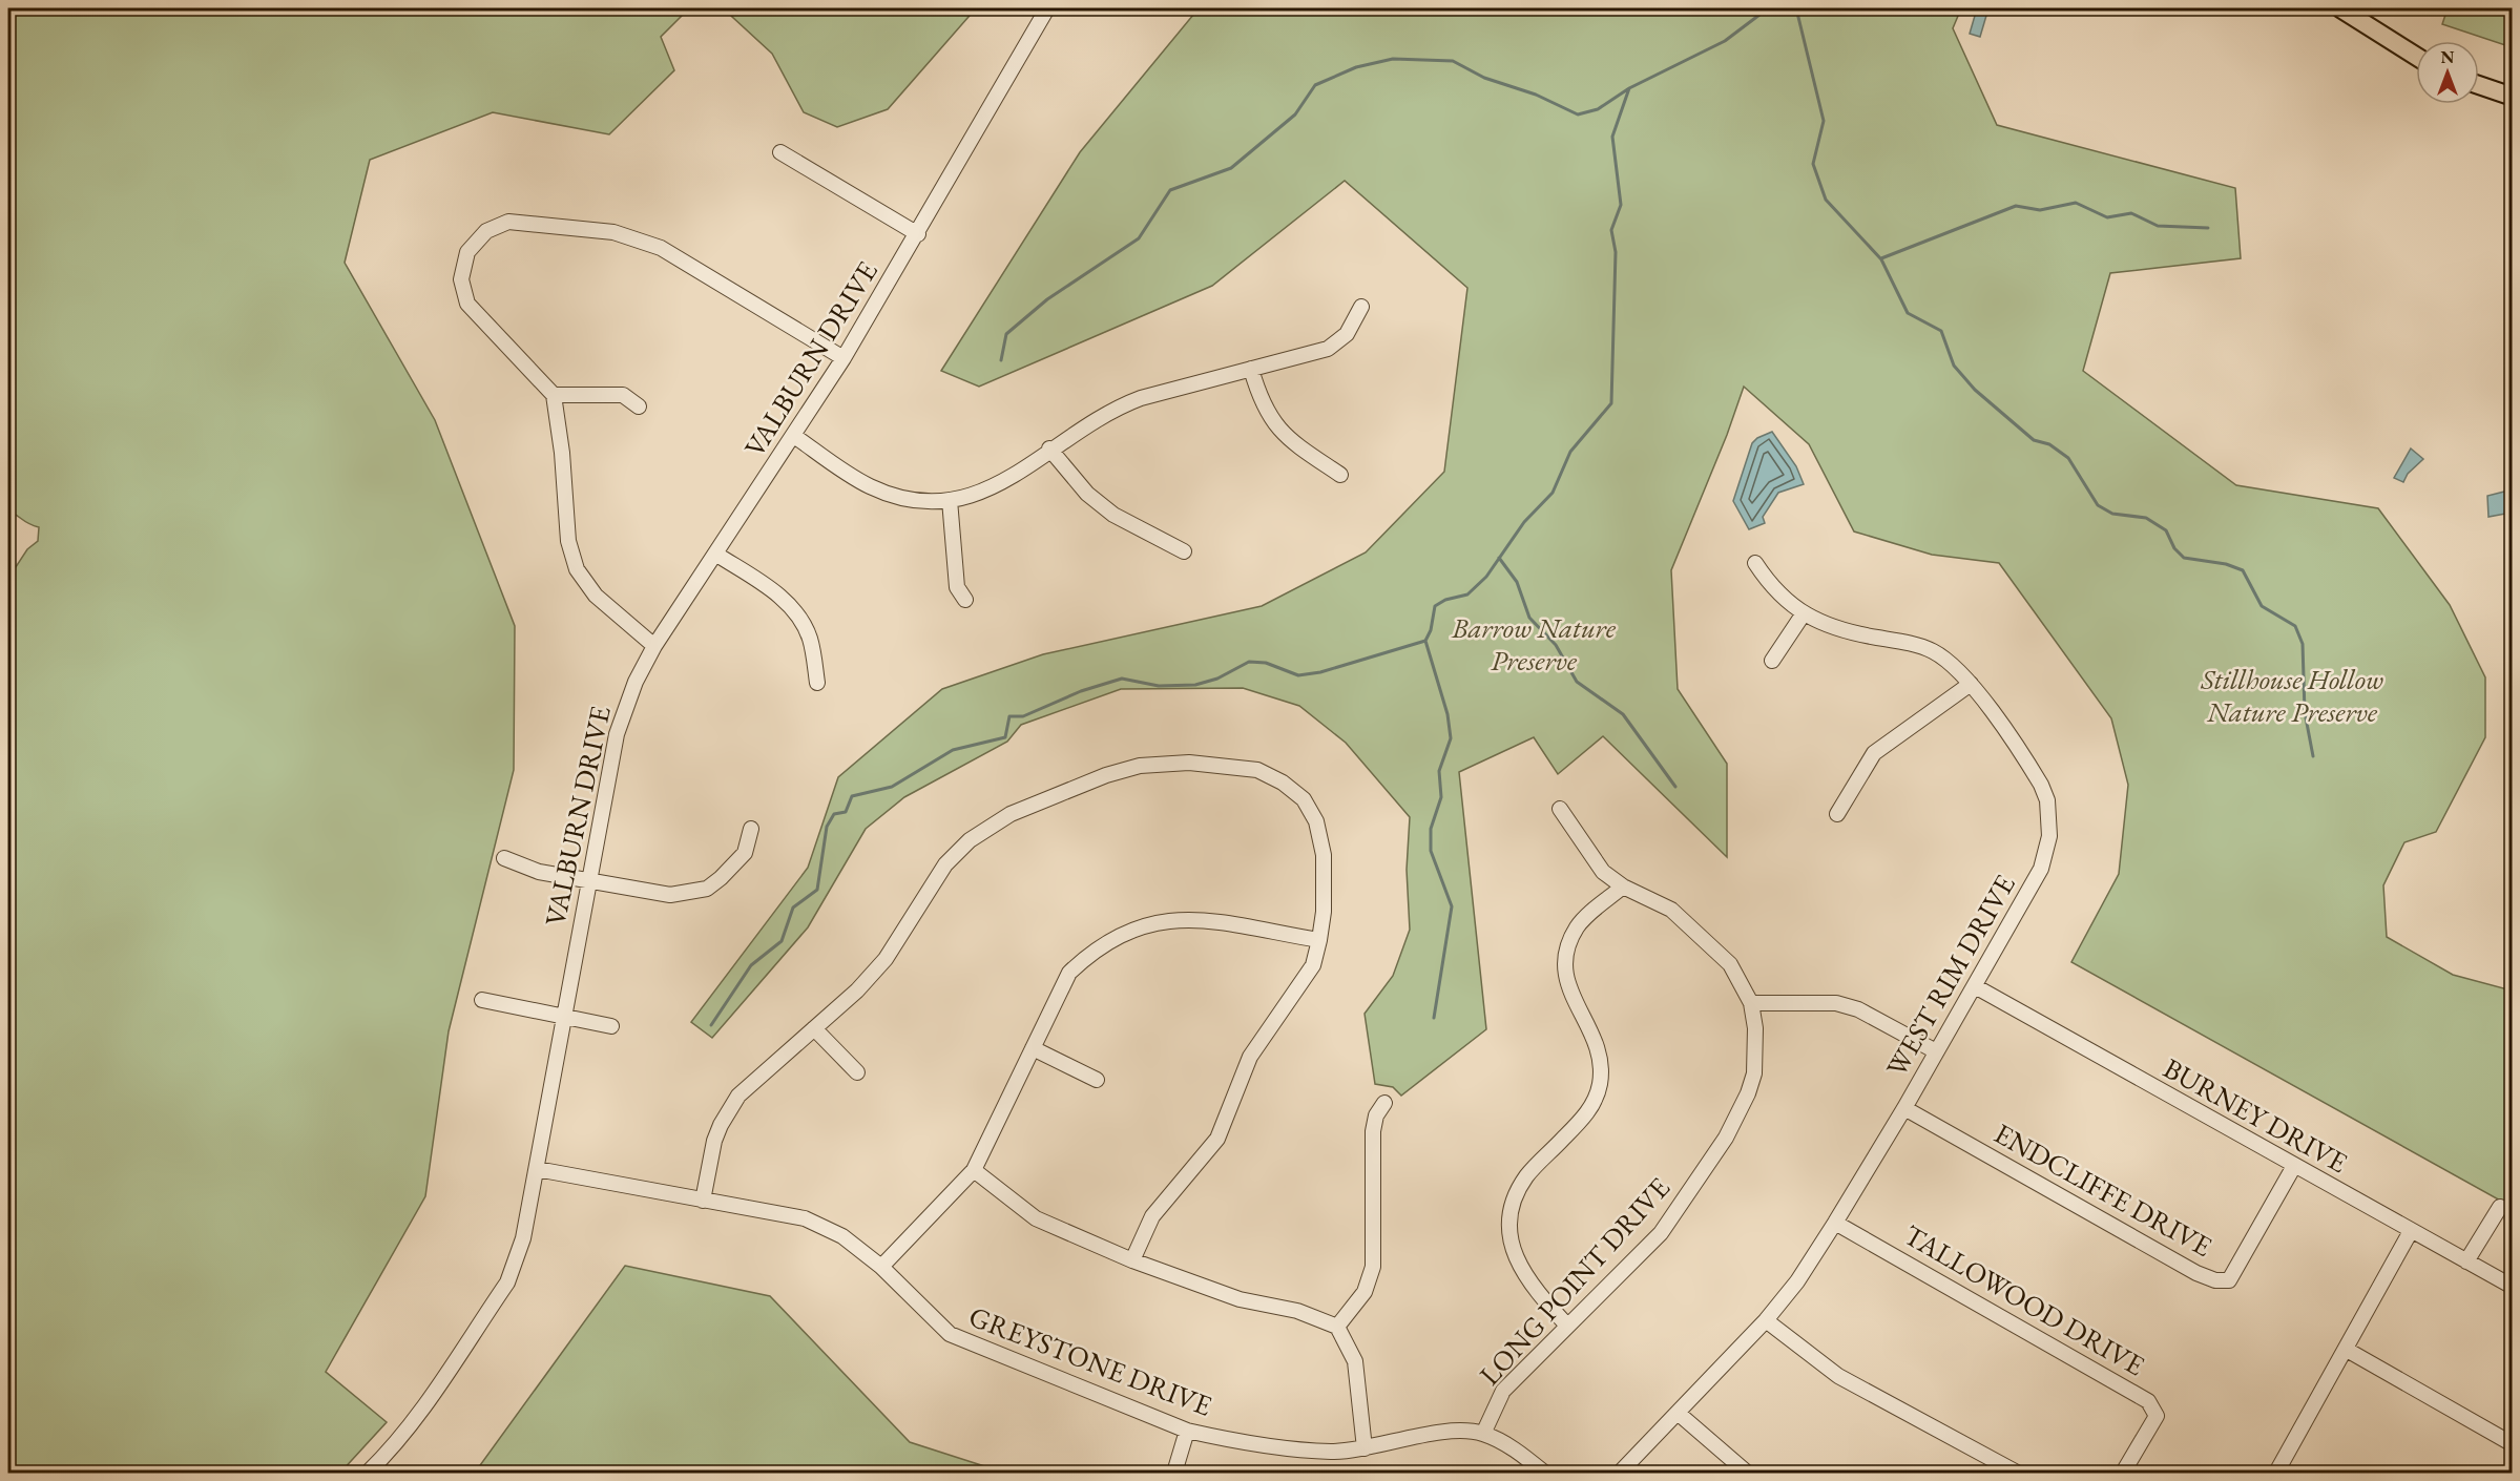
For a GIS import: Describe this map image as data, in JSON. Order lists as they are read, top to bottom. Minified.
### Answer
{"streets":{"street":["VALBURN DRIVE","WEST RIM DRIVE","BURNEY DRIVE","ENDCLIFFE DRIVE","LONG POINT DRIVE","TALLOWOOD DRIVE","GREYSTONE DRIVE"]},"crossings":[["VALBURN DRIVE","GREYSTONE DRIVE"],["WEST RIM DRIVE","BURNEY DRIVE"],["WEST RIM DRIVE","ENDCLIFFE DRIVE"],["WEST RIM DRIVE","TALLOWOOD DRIVE"],["BURNEY DRIVE","ENDCLIFFE DRIVE"],["LONG POINT DRIVE","GREYSTONE DRIVE"]],"parks":["Barrow Nature Preserve","Stillhouse Hollow Nature Preserve"],"north":"top"}
